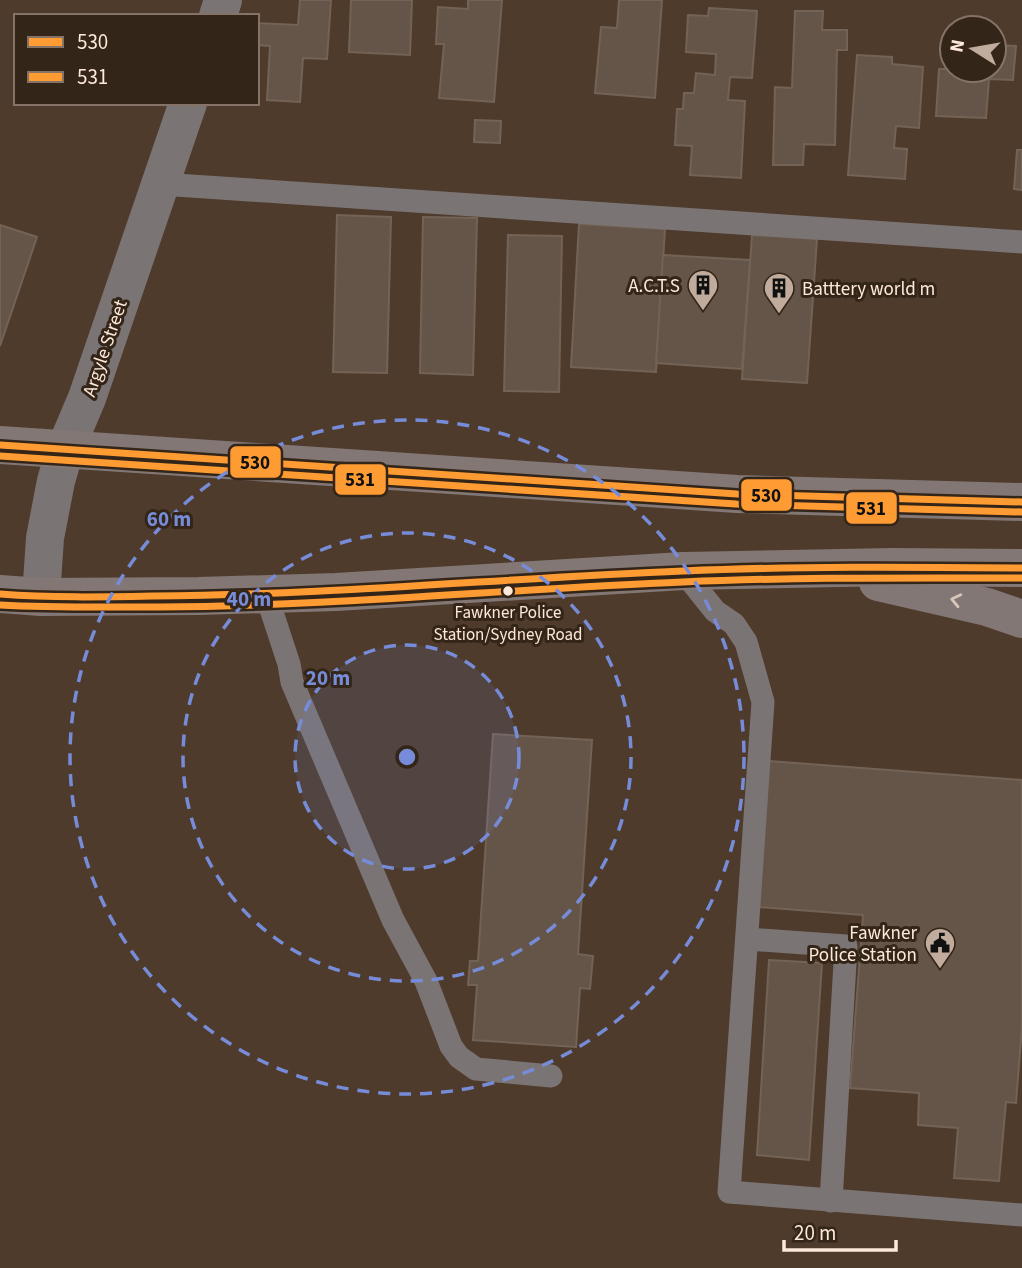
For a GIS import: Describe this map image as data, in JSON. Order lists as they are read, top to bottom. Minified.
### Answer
{"streets":{"street":["Argyle Street"]},"places":{"building":["A.C.T.S","Batttery world m"],"other":["Fawkner Police Station/Sydney Road"],"public building":["Fawkner Police Station"]},"lines":["transit line 530","transit line 531"],"legend":["530","531"],"scale_bar":"20 m","north":"left","rings":["60 m","40 m","20 m"]}
